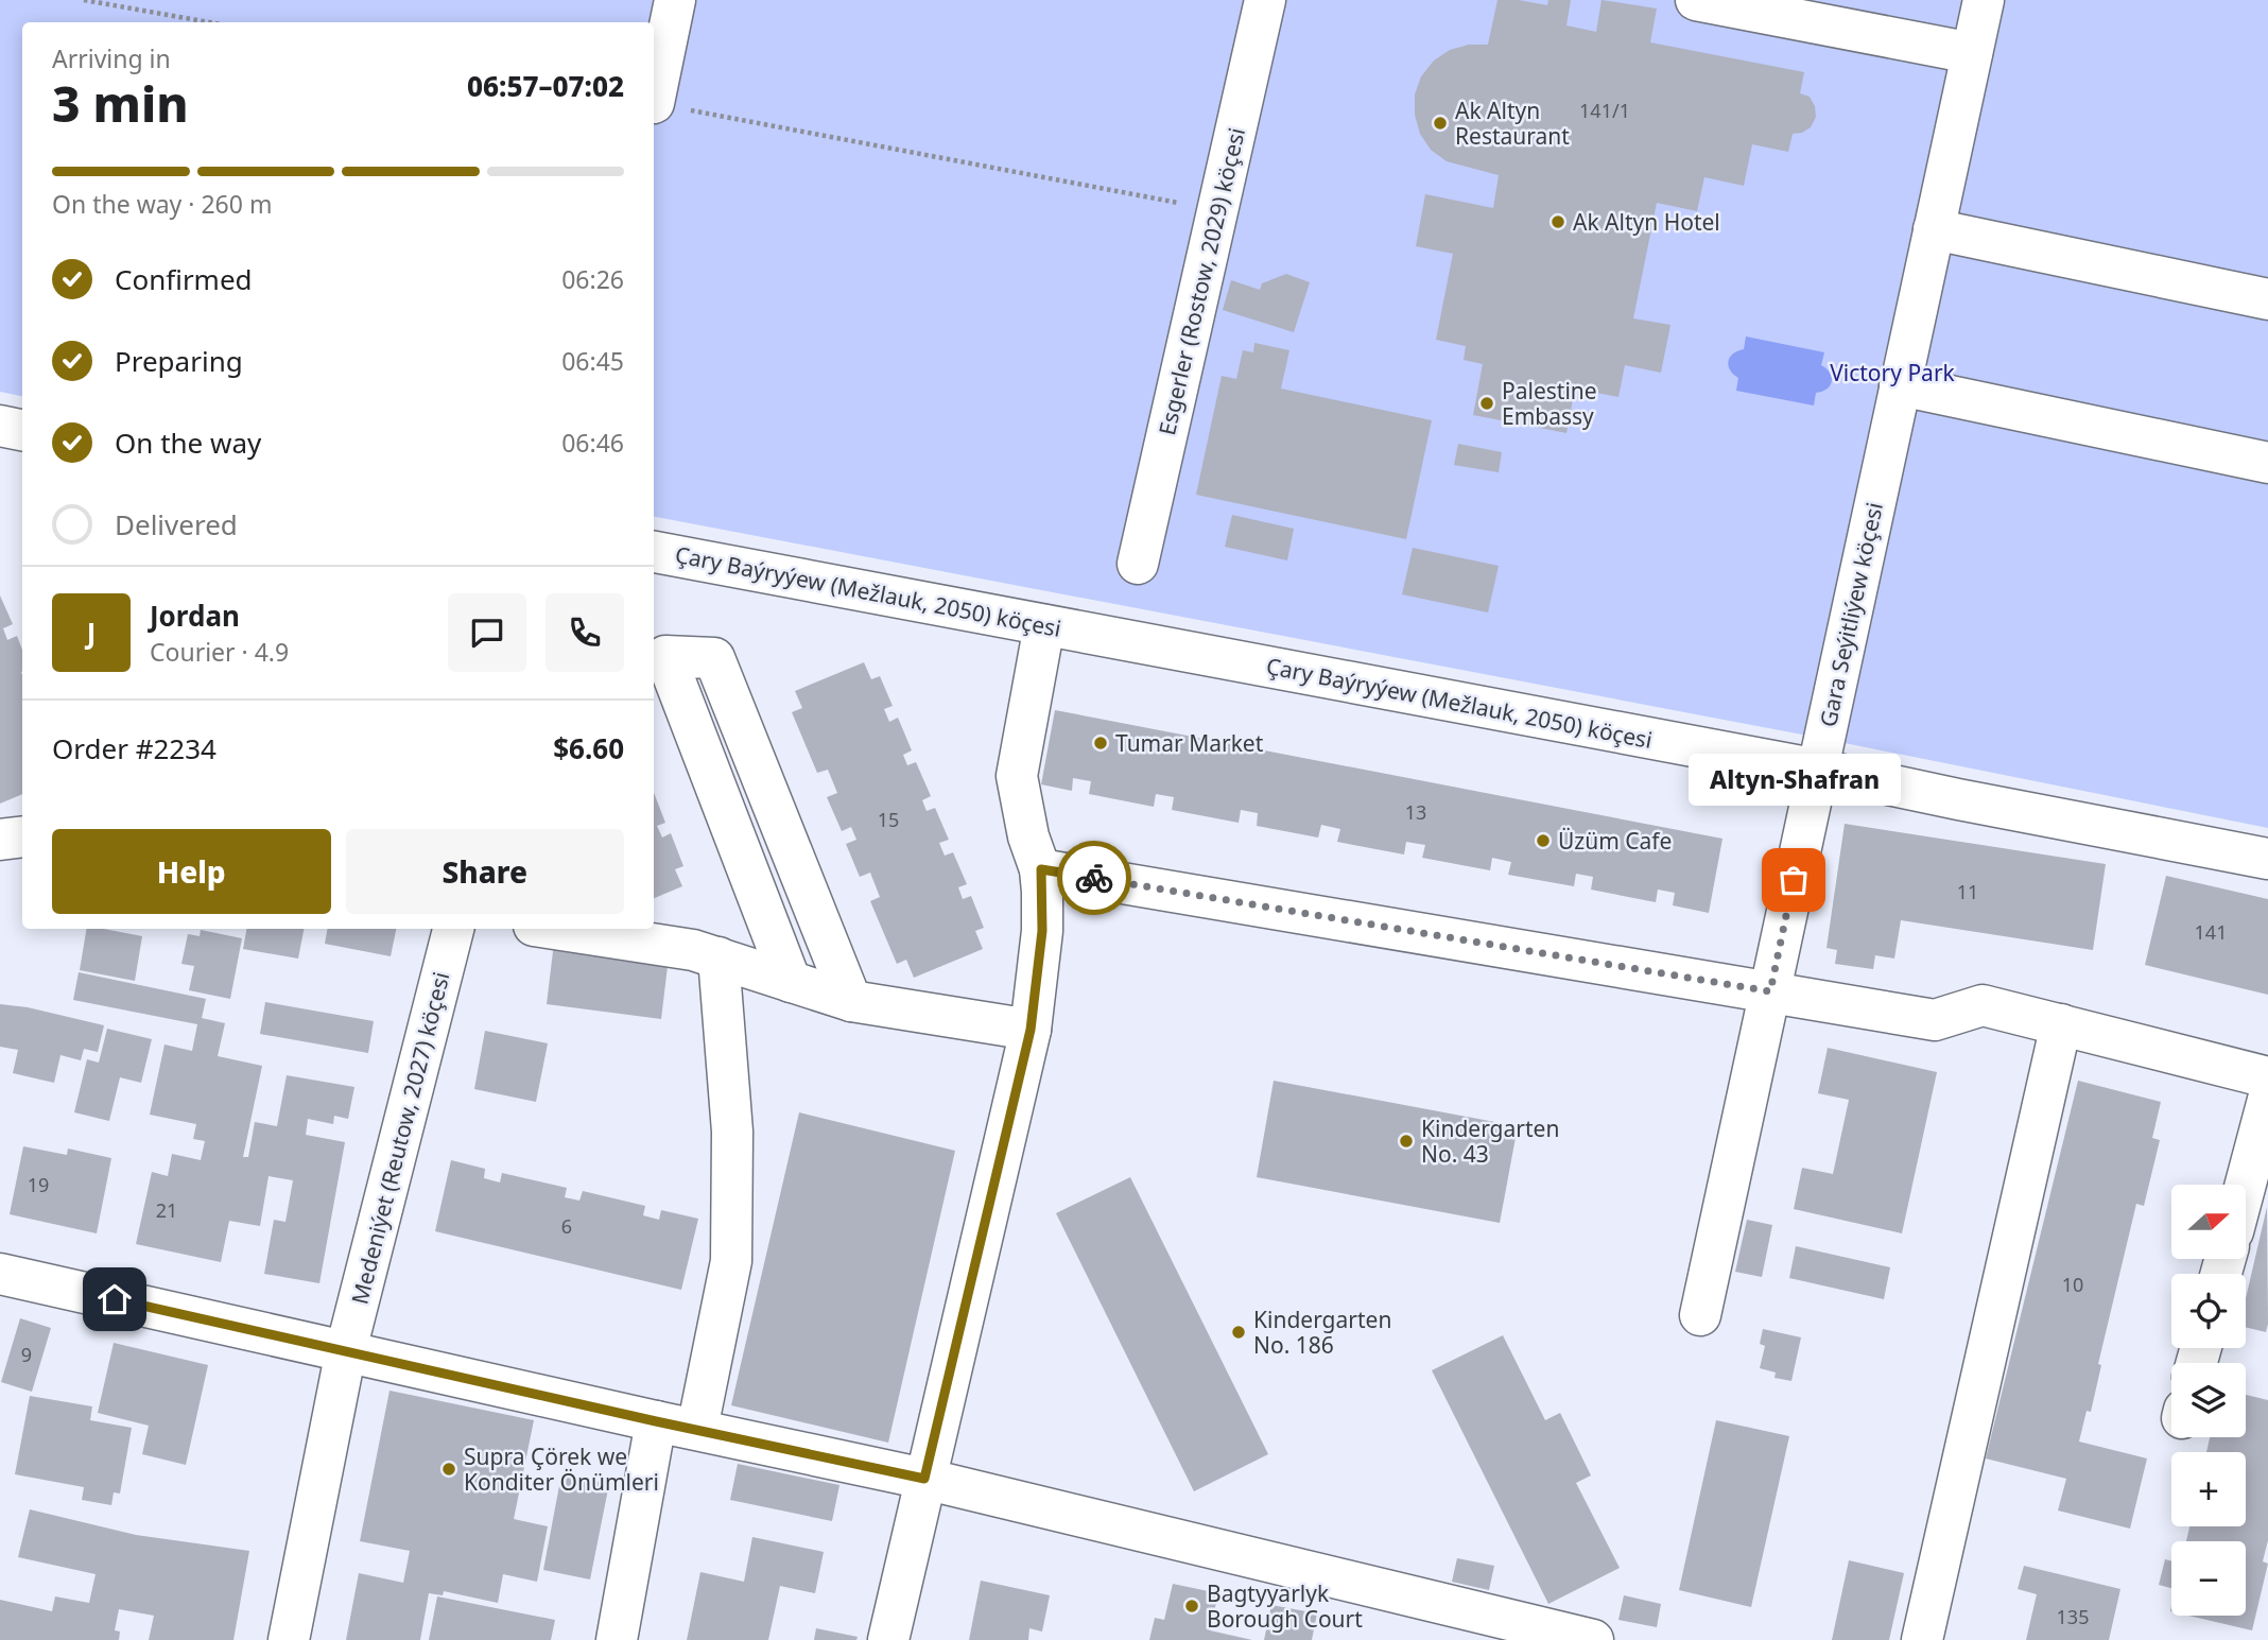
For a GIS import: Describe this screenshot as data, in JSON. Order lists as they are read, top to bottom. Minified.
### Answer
{"streets":{"street":["Esgerler (Rostow, 2029) köçesi","Çary Baýryýew (Mežlauk, 2050) köçesi","Gara Seýitliýew köçesi","Medeniýet (Reutow, 2027) köçesi"]},"crossings":[["Çary Baýryýew (Mežlauk, 2050) köçesi","Gara Seýitliýew köçesi"]],"parks":["Victory Park"],"places":["Ak Altyn Restaurant","Ak Altyn Hotel","Palestine Embassy","Tumar Market","Üzüm Cafe","Altyn-Shafran","Kindergarten No. 43","Kindergarten No. 186","Supra Çörek we Konditer Önümleri","Bagtyyarlyk Borough Court"],"house_numbers":["141/1","13","15","11","141","19","21","6","10","9","135"],"north":"right","page":{"heading":["3 min","Arriving in","06:57–07:02"],"panel":["Jordan","Courier · 4.9","Order #2234","$6.60"],"bar":"On the way · 260 m","list":[["Confirmed","06:26"],["Preparing","06:45"],["On the way","06:46"],"Delivered"],"round":"J","bubble":"Altyn-Shafran","buttons":["Help","Share"],"map_buttons":["+","−"]}}
